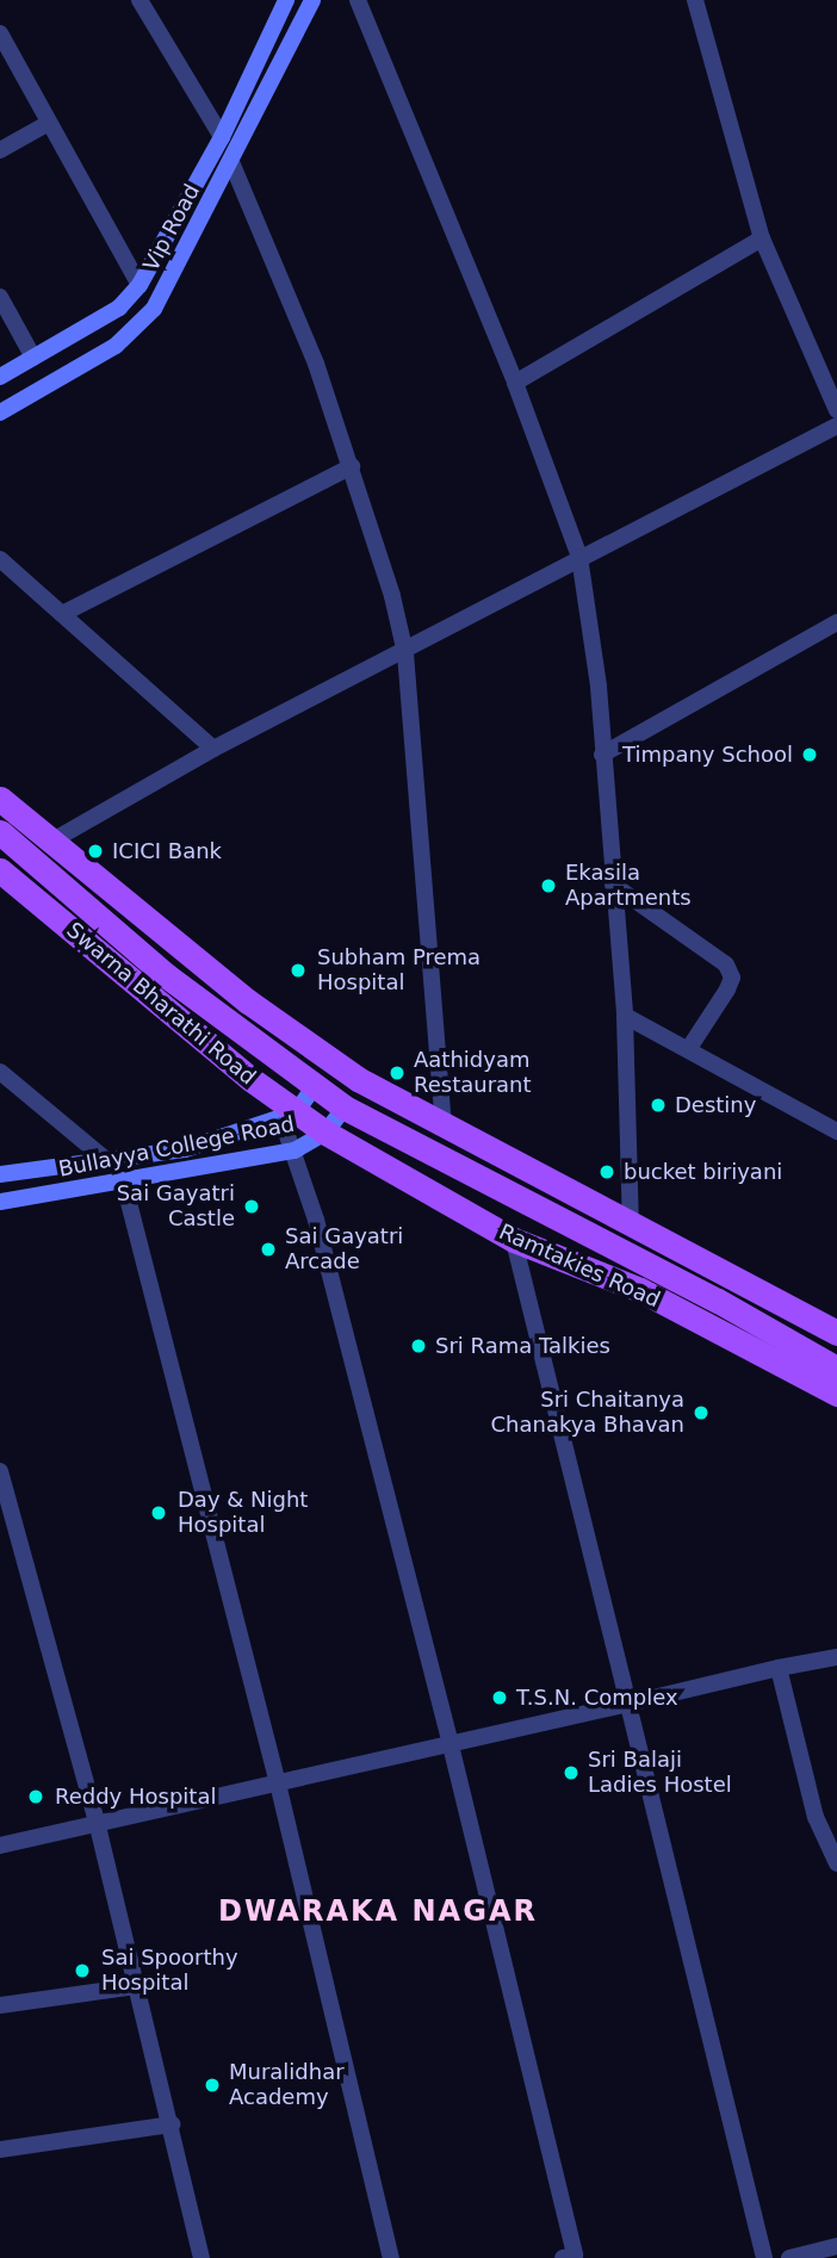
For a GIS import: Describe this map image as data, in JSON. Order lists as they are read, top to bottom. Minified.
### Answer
{"streets":{"main road":["Vip Road","Swarna Bharathi Road","Bullayya College Road","Ramtakies Road"]},"crossings":[["Swarna Bharathi Road","Bullayya College Road"],["Swarna Bharathi Road","Ramtakies Road"],["Bullayya College Road","Ramtakies Road"]],"districts":["DWARAKA NAGAR"],"places":["Timpany School","ICICI Bank","Ekasila Apartments","Subham Prema Hospital","Aathidyam Restaurant","Destiny","bucket biriyani","Sai Gayatri Castle","Sai Gayatri Arcade","Sri Rama Talkies","Sri Chaitanya Chanakya Bhavan","Day & Night Hospital","T.S.N. Complex","Sri Balaji Ladies Hostel","Reddy Hospital","Sai Spoorthy Hospital","Muralidhar Academy"]}
